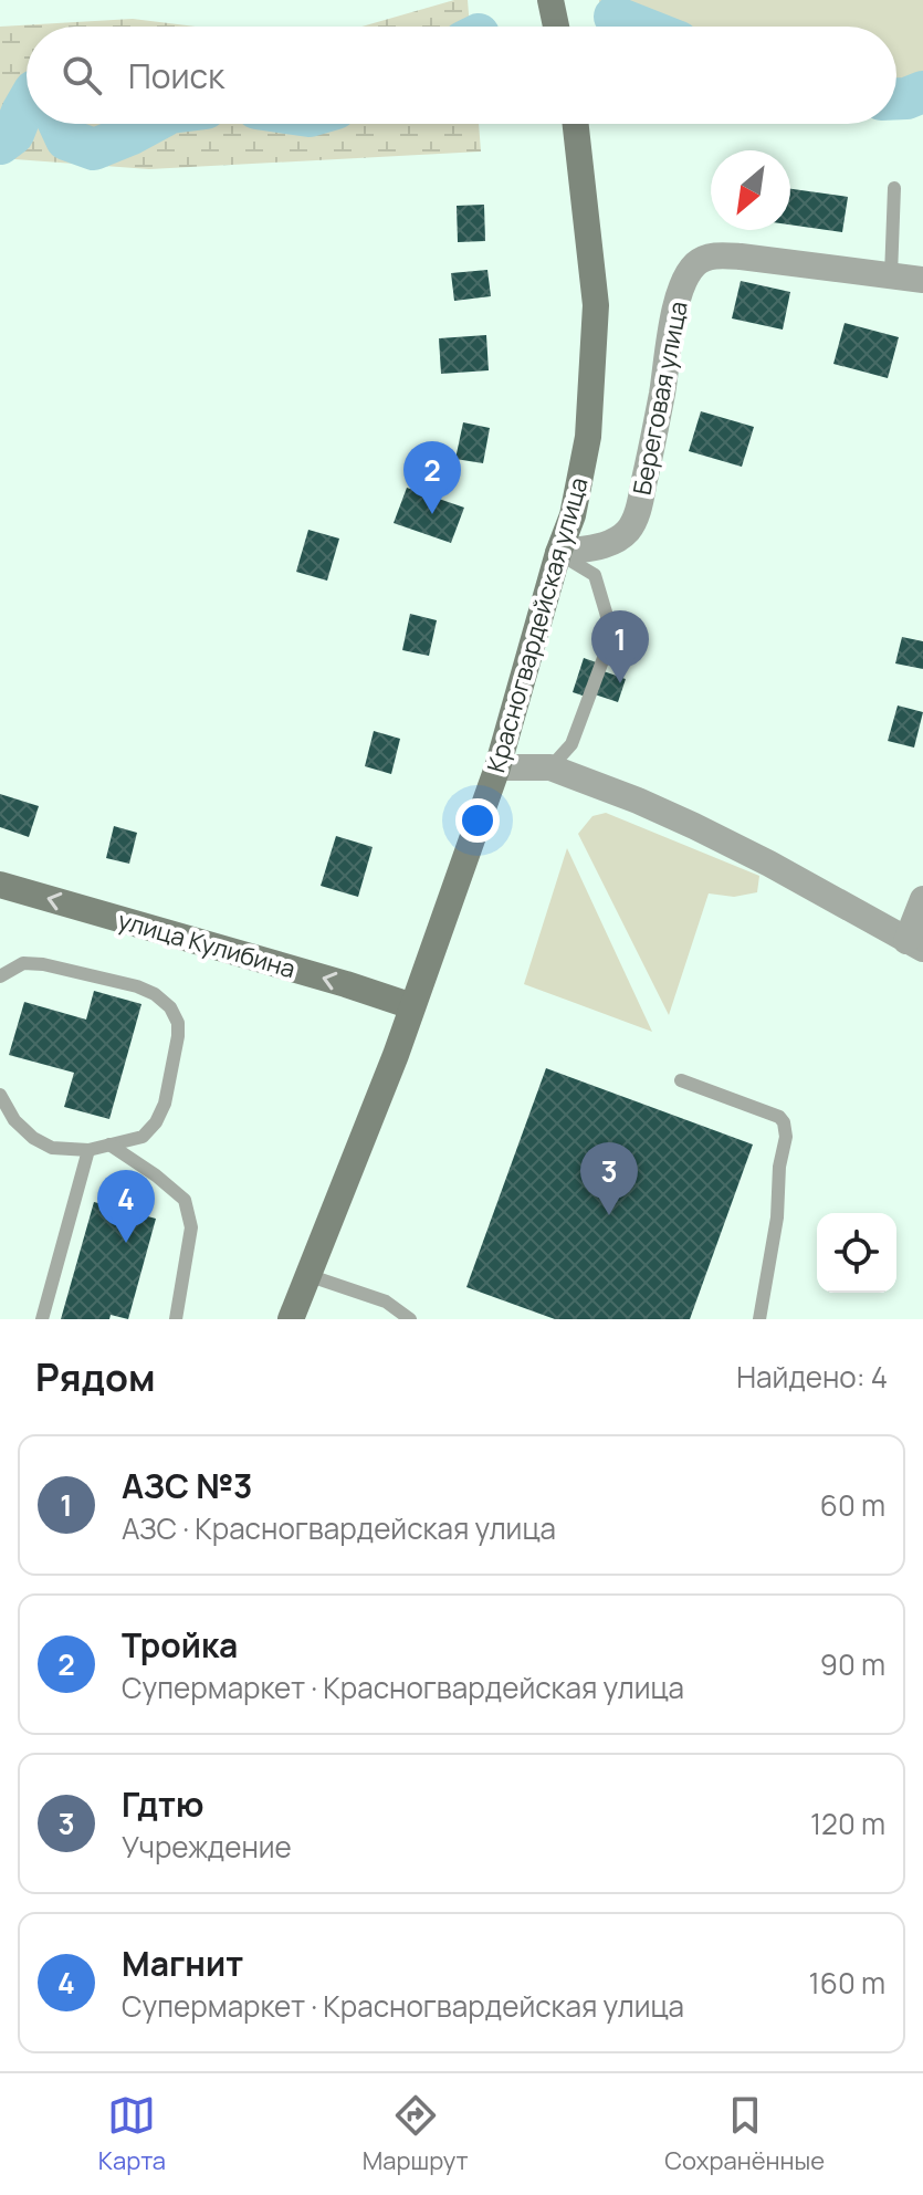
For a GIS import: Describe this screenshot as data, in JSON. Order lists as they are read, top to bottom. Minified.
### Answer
{"streets":{"main road":["Красногвардейская улица","улица Кулибина"],"street":["Береговая улица"]},"crossings":[["Береговая улица","Красногвардейская улица"],["Красногвардейская улица","улица Кулибина"]],"one_way":["улица Кулибина"],"north":"bottom left","page":{"search":"Поиск","pins":["2","1","3","4"],"heading":["Рядом","Найдено: 4"],"list":[{"mark":"1","name":"АЗС №3","note":"АЗС · Красногвардейская улица","value":"60 m"},{"mark":"2","name":"Тройка","note":"Супермаркет · Красногвардейская улица","value":"90 m"},{"mark":"3","name":"Гдтю","note":"Учреждение","value":"120 m"},{"mark":"4","name":"Магнит","note":"Супермаркет · Красногвардейская улица","value":"160 m"}],"nav":["Карта","Маршрут","Сохранённые"]}}
